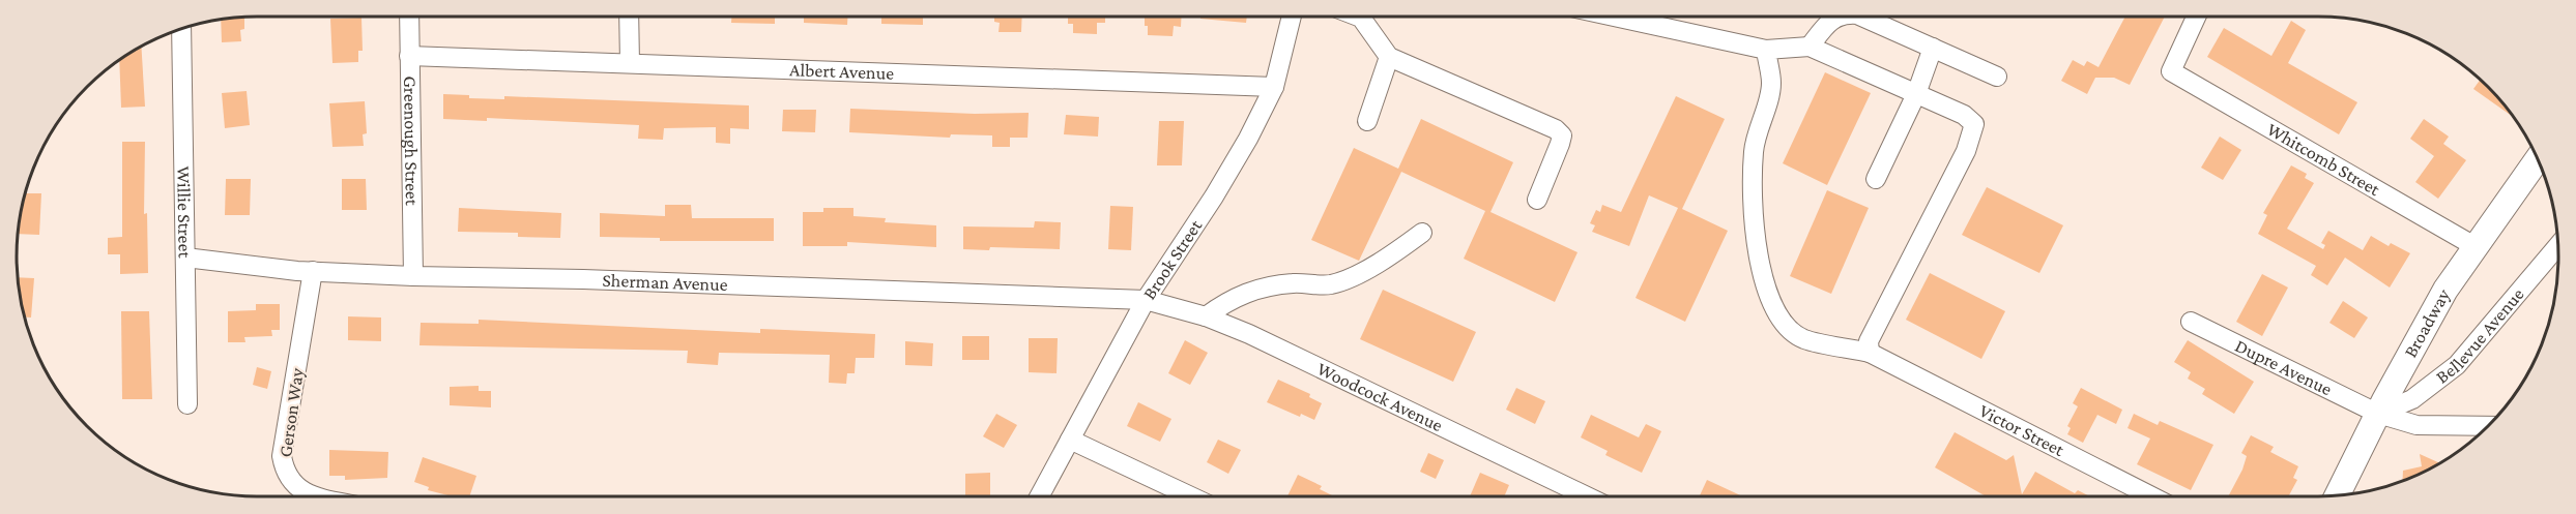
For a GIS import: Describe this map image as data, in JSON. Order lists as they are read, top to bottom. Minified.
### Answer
{"streets":{"main road":["Broadway"],"street":["Albert Avenue","Greenough Street","Whitcomb Street","Willie Street","Brook Street","Sherman Avenue","Bellevue Avenue","Dupre Avenue","Woodcock Avenue","Gerson Way","Victor Street"]},"crossings":[["Albert Avenue","Greenough Street"],["Albert Avenue","Brook Street"],["Greenough Street","Sherman Avenue"],["Whitcomb Street","Broadway"],["Willie Street","Sherman Avenue"],["Brook Street","Sherman Avenue"],["Brook Street","Woodcock Avenue"],["Sherman Avenue","Woodcock Avenue"],["Sherman Avenue","Gerson Way"],["Broadway","Bellevue Avenue"],["Broadway","Dupre Avenue"],["Bellevue Avenue","Dupre Avenue"]]}
